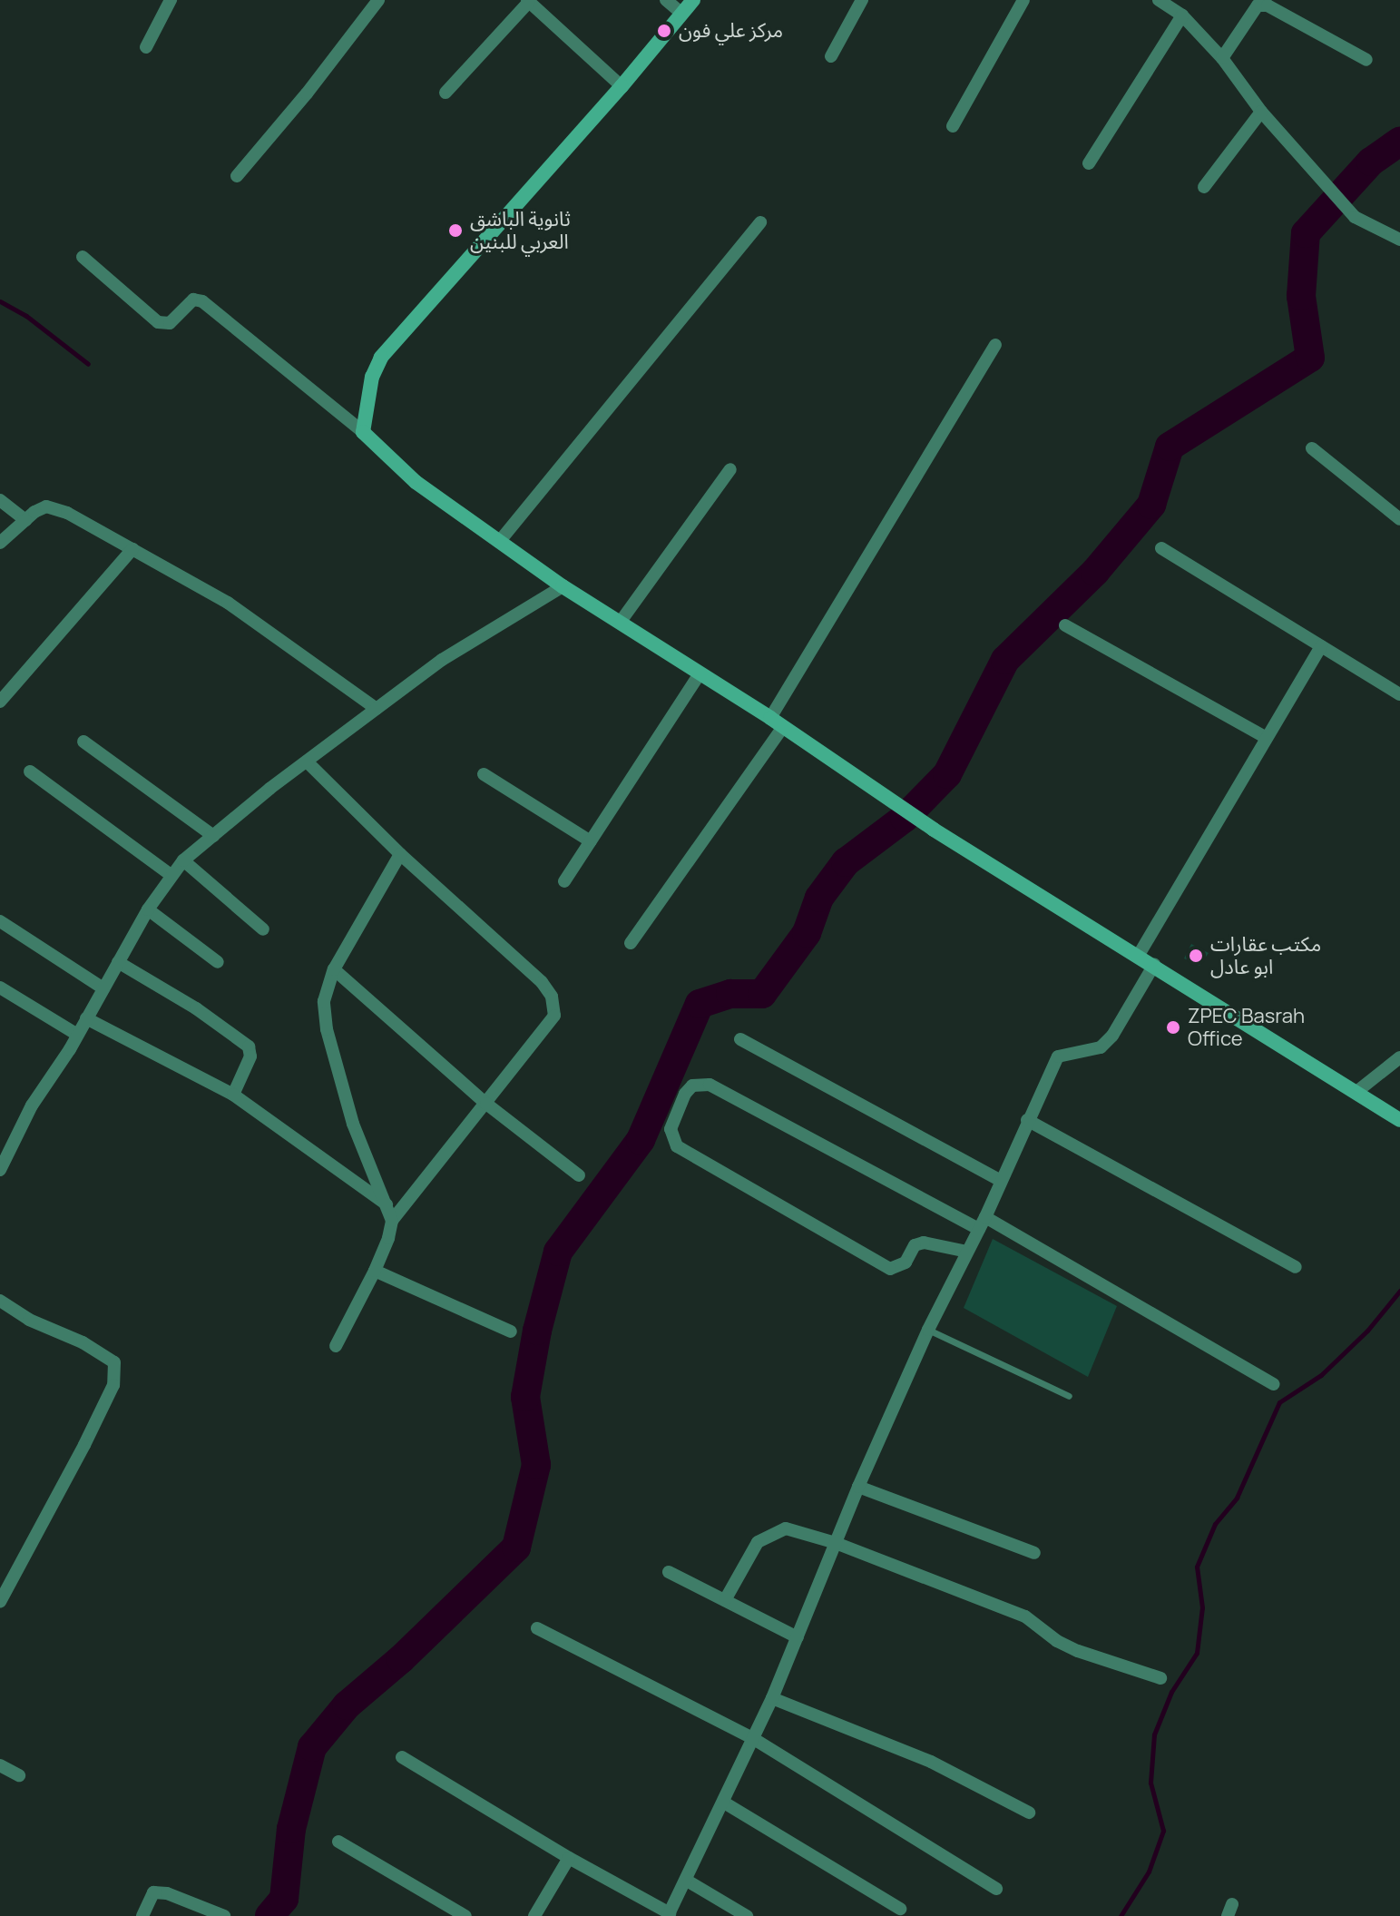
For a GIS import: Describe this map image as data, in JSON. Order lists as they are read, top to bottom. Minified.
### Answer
{"places":["مركز علي فون","ثانوية الباشق العربي للبنين","مكتب عقارات ابو عادل","ZPEC Basrah Office"]}
